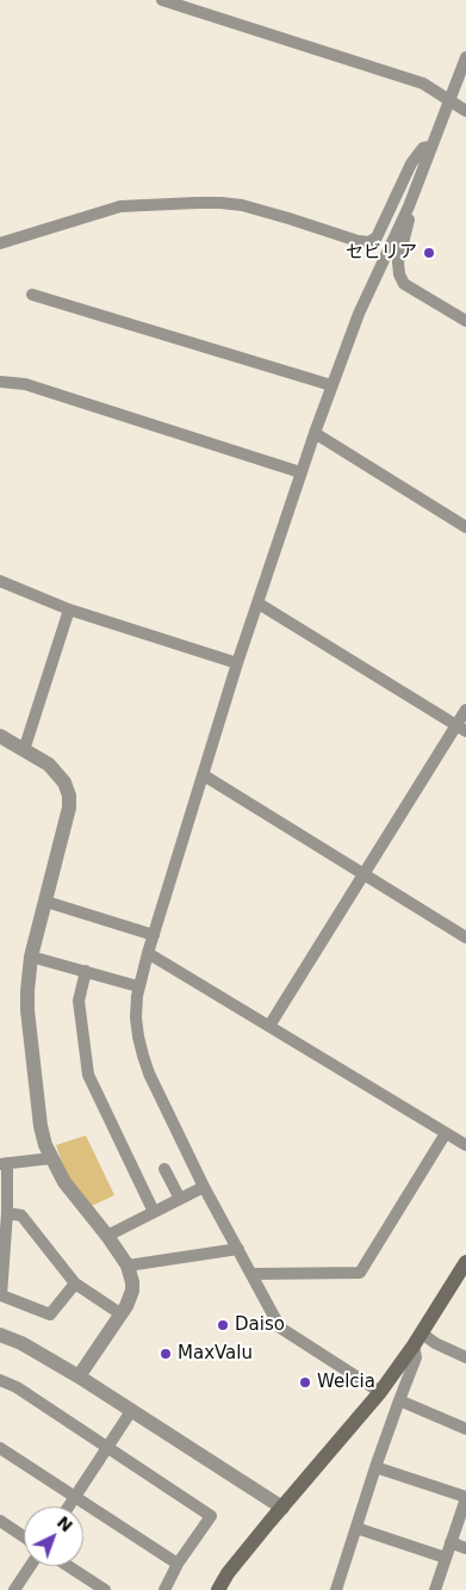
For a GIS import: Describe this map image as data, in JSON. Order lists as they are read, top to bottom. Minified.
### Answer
{"places":["セビリア","Daiso","MaxValu","Welcia"],"north":"top right"}
